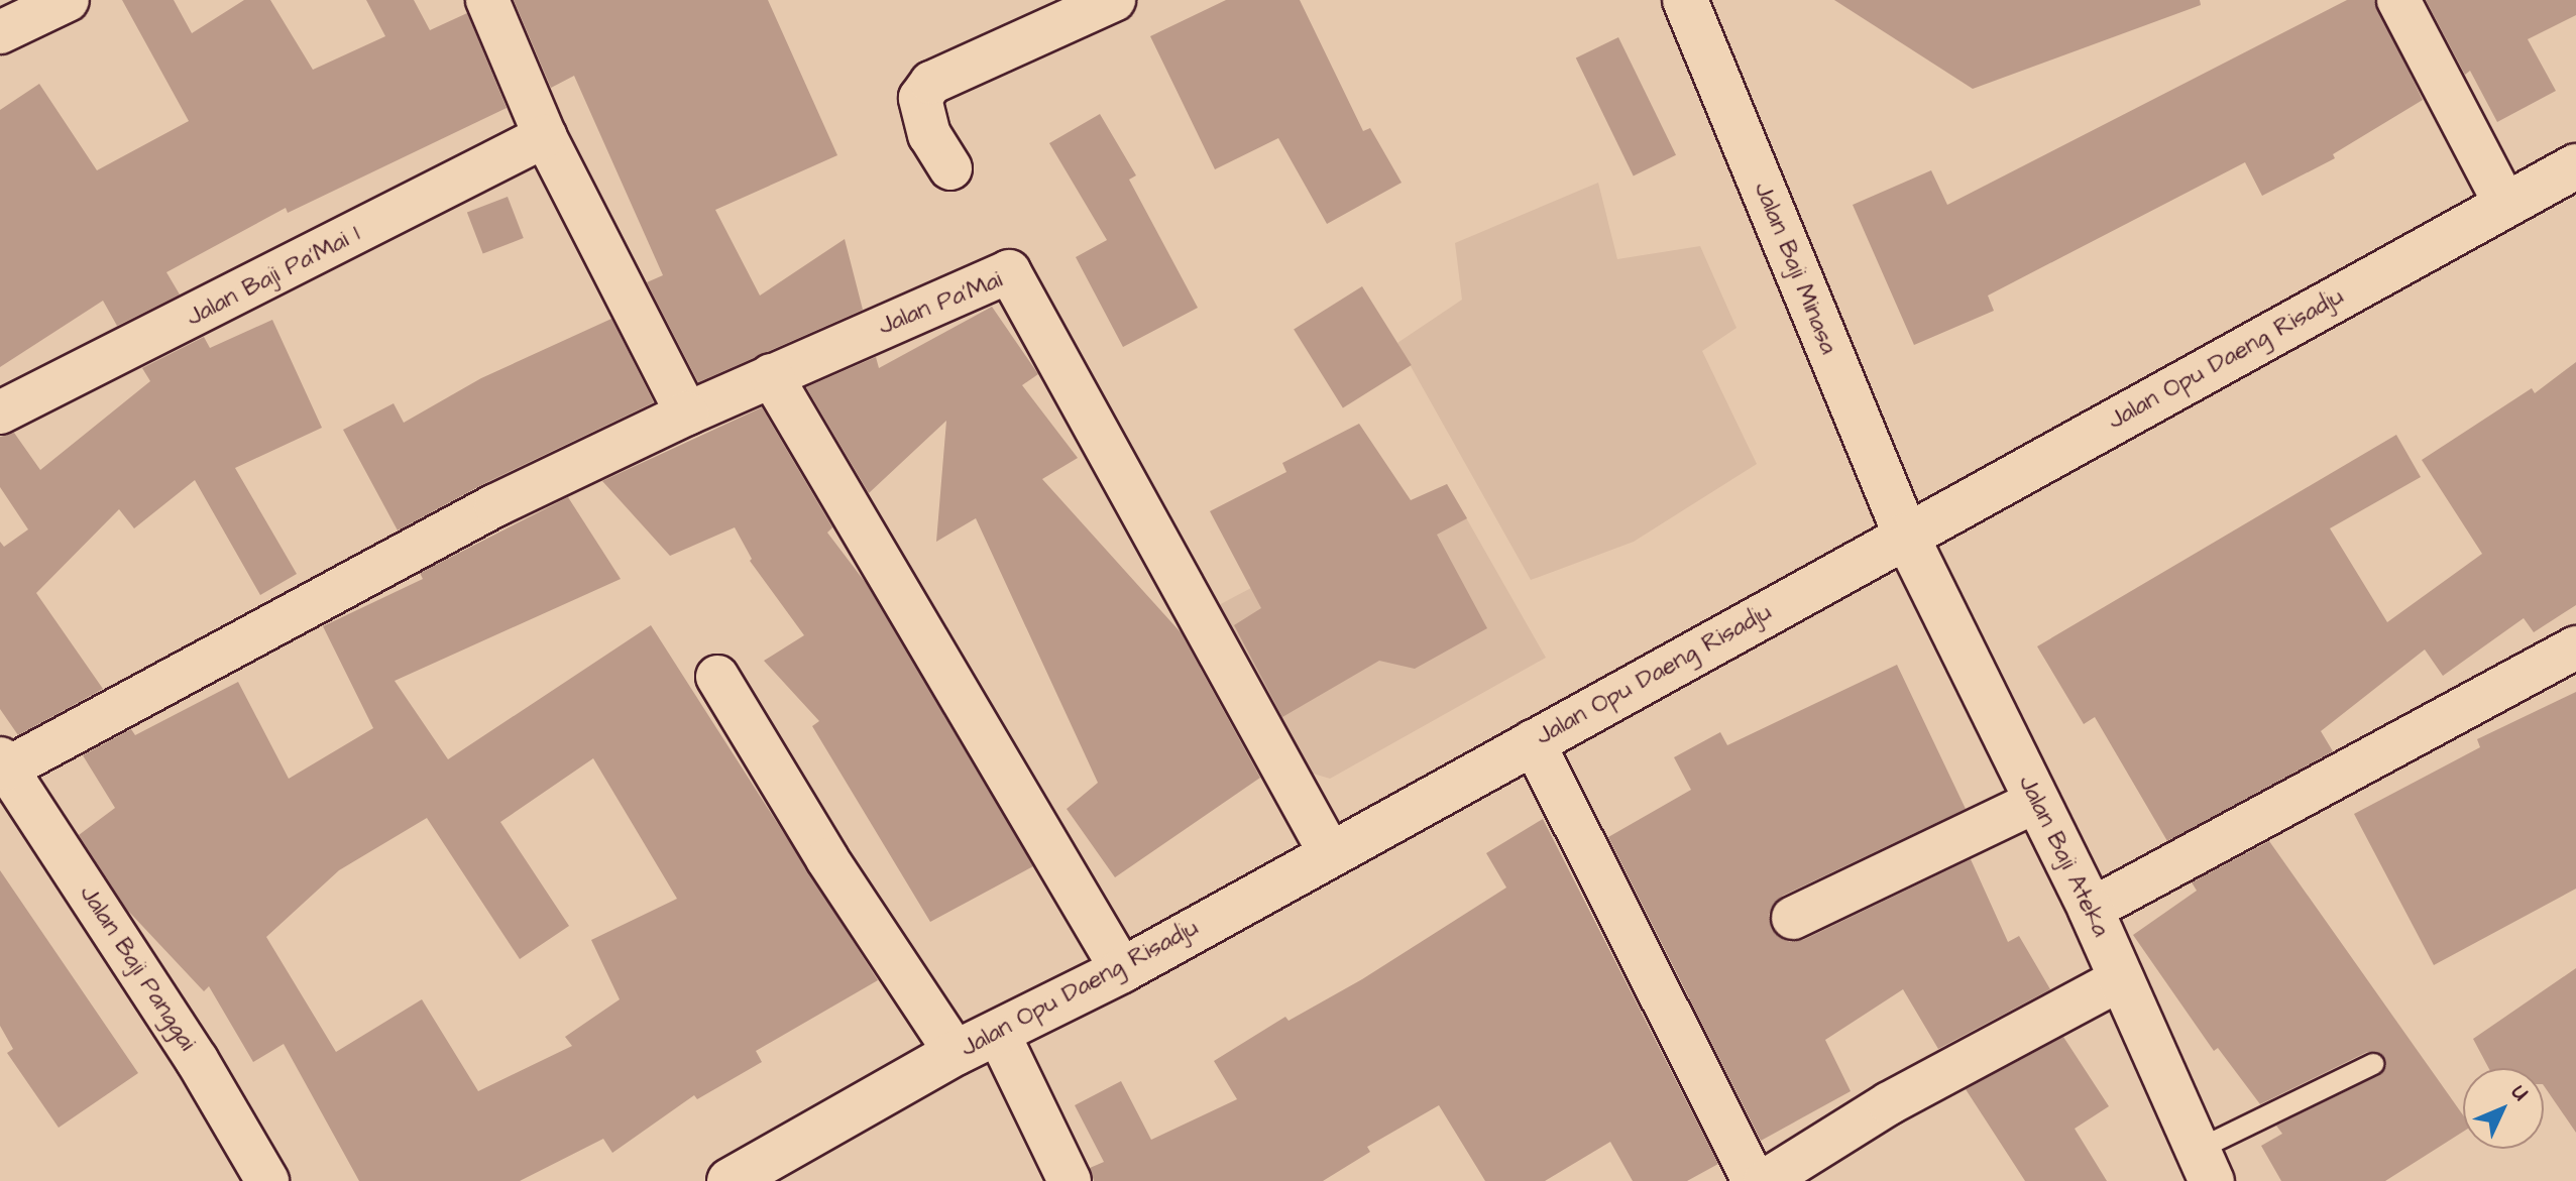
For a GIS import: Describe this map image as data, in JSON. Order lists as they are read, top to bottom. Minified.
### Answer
{"streets":{"main road":["Jalan Baji Minasa","Jalan Opu Daeng Risadju","Jalan Baji Ateka"],"street":["Jalan Baji Pa'Mai 1","Jalan Pa'Mai","Jalan Baji Panggai"]},"crossings":[["Jalan Baji Minasa","Jalan Opu Daeng Risadju"],["Jalan Baji Minasa","Jalan Baji Ateka"],["Jalan Pa'Mai","Jalan Opu Daeng Risadju"],["Jalan Pa'Mai","Jalan Baji Panggai"],["Jalan Opu Daeng Risadju","Jalan Baji Ateka"]],"north":"top right"}
